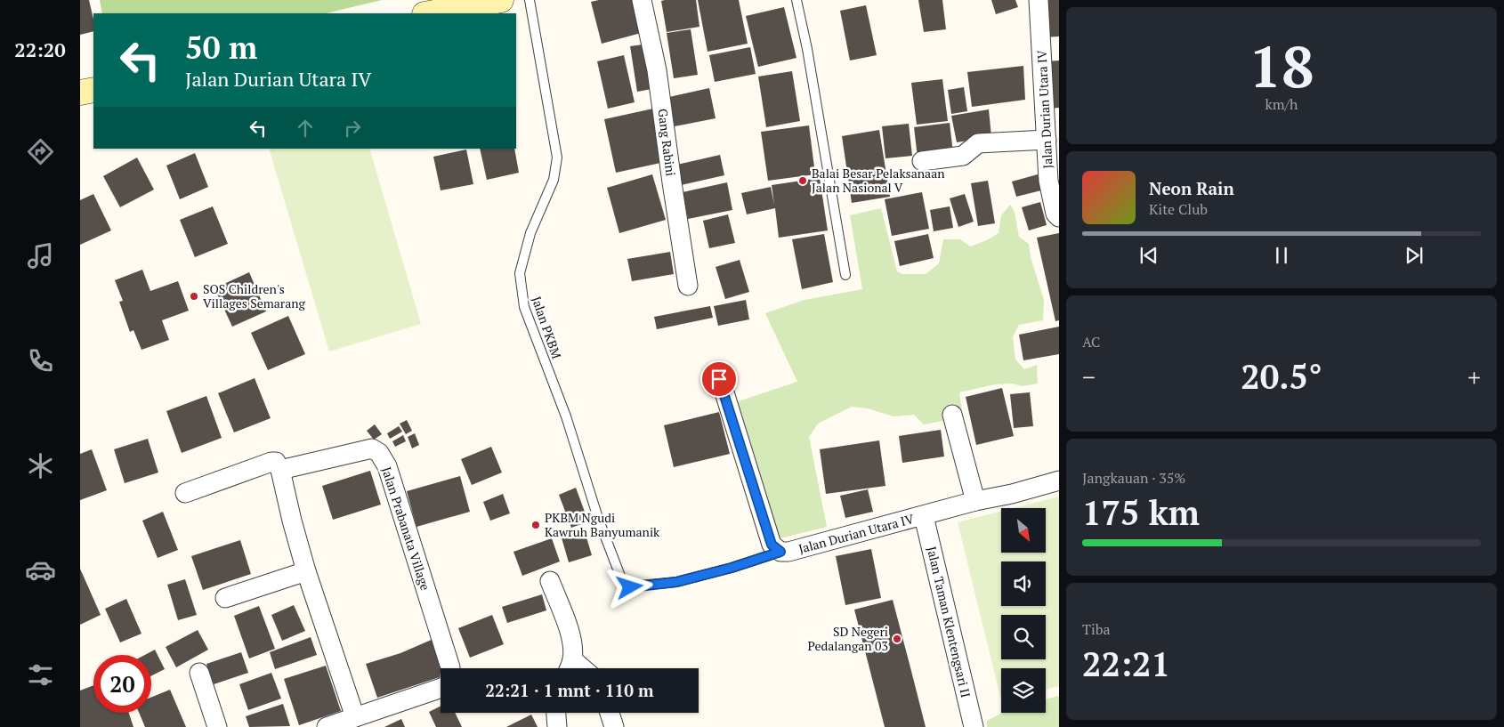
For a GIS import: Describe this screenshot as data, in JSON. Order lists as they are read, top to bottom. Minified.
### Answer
{"streets":{"street":["Jalan Durian Utara IV","Gang Rabini","Jalan Prabanata Village","Jalan Taman Klentengsari II"],"lane":["Jalan PKBM"]},"crossings":[["Jalan Durian Utara IV","Jalan PKBM"],["Jalan Durian Utara IV","Jalan Taman Klentengsari II"]],"places":["Balai Besar Pelaksanaan Jalan Nasional V","SOS Children's Villages Semarang","PKBM Ngudi Kawruh Banyumanik","SD Negeri Pedalangan 03"],"north":"bottom right","page":{"tabs":"22:20","tile":[["18","km/h"],"AC",["Jangkauan · 35%","175 km"],["Tiba","22:21"]],"turn":["50 m","Jalan Durian Utara IV"],"song":["Neon Rain","Kite Club"],"heat":["−","20.5°","+"],"limit":"20","trip":"22:21 · 1 mnt · 110 m"}}
